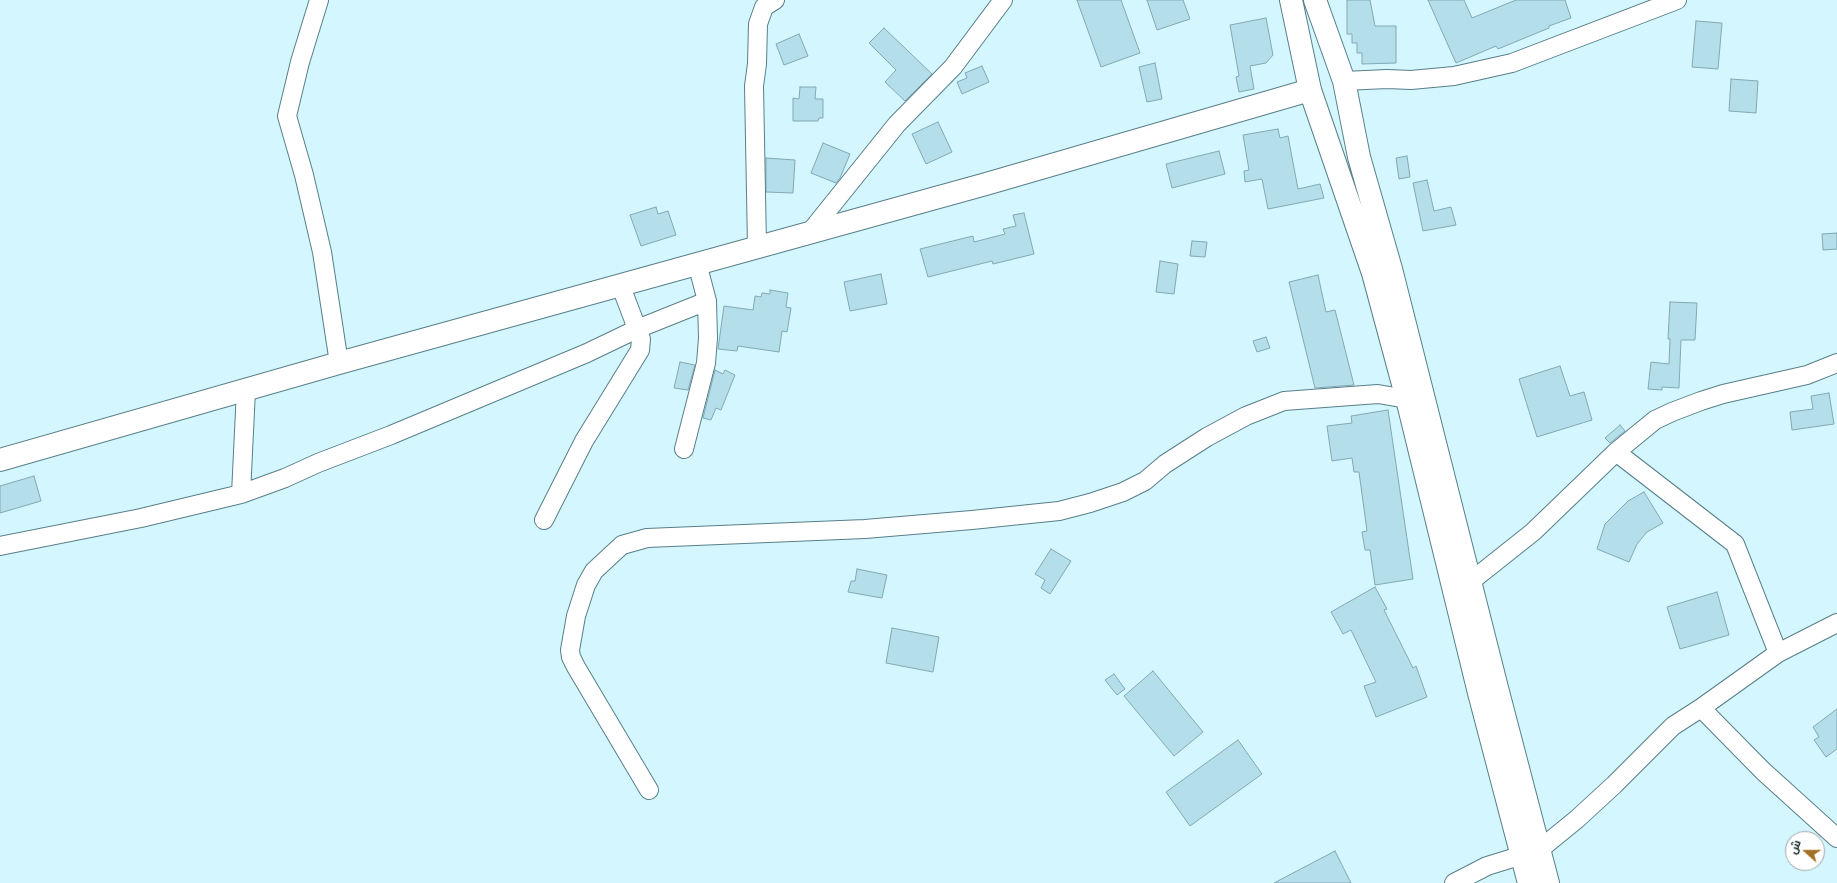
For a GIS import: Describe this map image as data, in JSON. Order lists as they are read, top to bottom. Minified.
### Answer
{"north":"left"}
